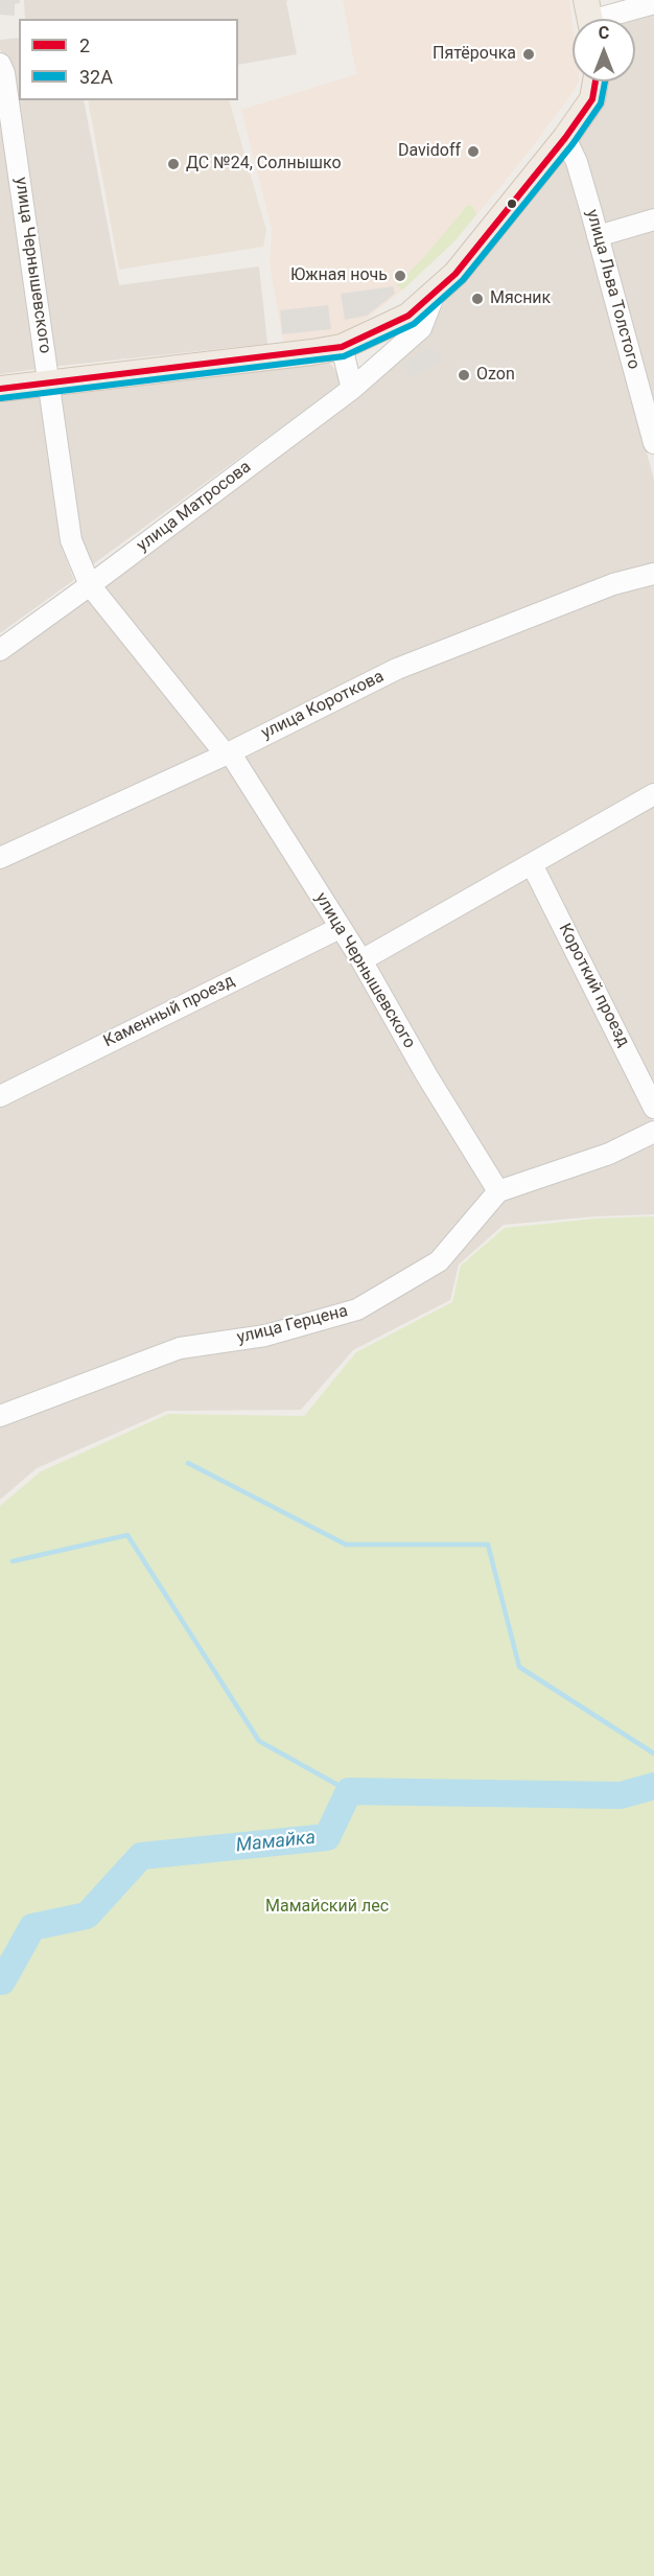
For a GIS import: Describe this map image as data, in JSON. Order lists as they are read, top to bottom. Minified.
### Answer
{"streets":{"street":["улица Чернышевского","улица Льва Толстого","улица Матросова","улица Короткова","Короткий проезд","Каменный проезд","улица Герцена"]},"crossings":[["улица Чернышевского","улица Матросова"],["улица Чернышевского","улица Короткова"],["улица Чернышевского","Каменный проезд"],["улица Чернышевского","улица Герцена"]],"water":["Мамайка"],"parks":["Мамайский лес"],"places":["Пятёрочка","Davidoff","ДС №24, Солнышко","Южная ночь","Мясник","Ozon"],"lines":["transit line 2","transit line 32A"],"legend":["2","32A"],"north":"top"}
